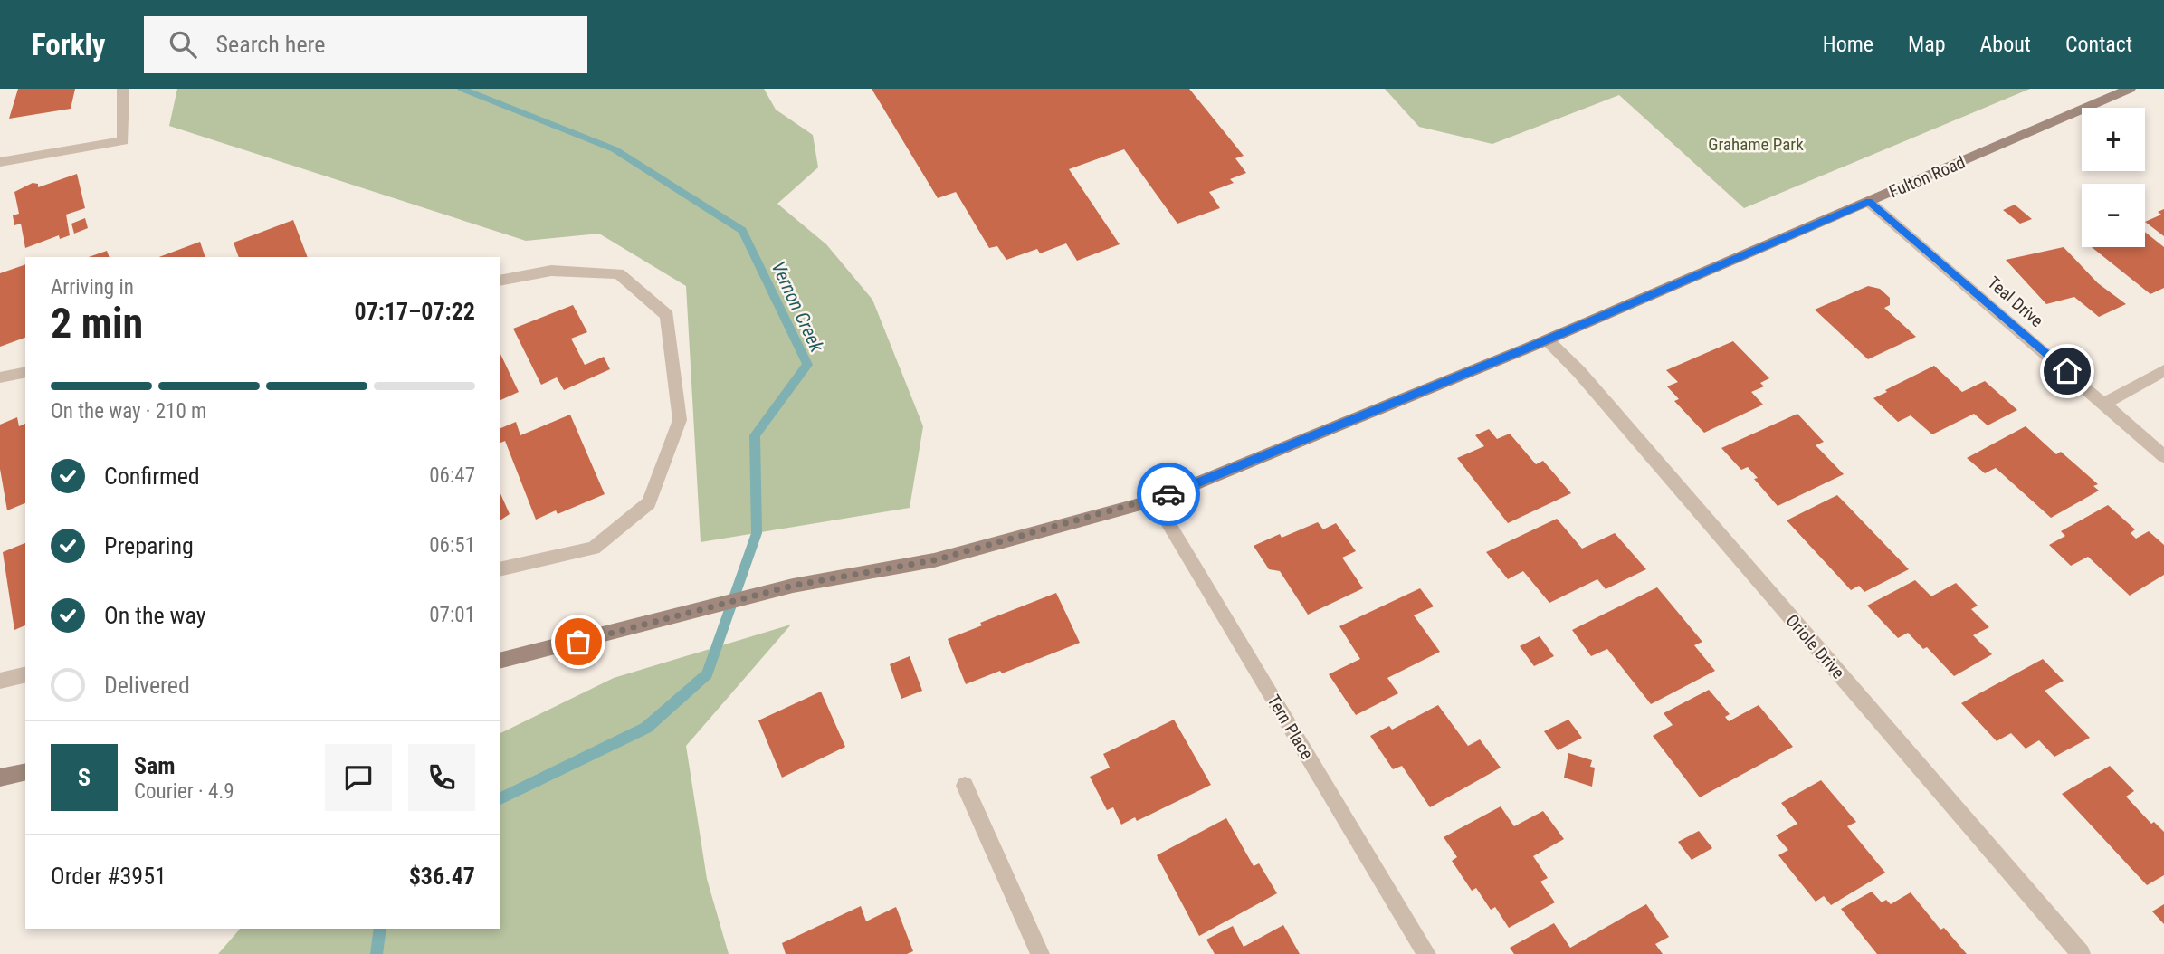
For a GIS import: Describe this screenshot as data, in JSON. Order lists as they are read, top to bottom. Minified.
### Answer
{"streets":{"street":["Fulton Road","Teal Drive","Oriole Drive","Tern Place"]},"crossings":[["Fulton Road","Teal Drive"],["Fulton Road","Oriole Drive"],["Fulton Road","Tern Place"]],"water":["Vernon Creek"],"parks":["Grahame Park"],"page":{"header":"Forkly","search":"Search here","nav":["Home","Map","About","Contact"],"map_buttons":["+","−"],"heading":["2 min","Arriving in","07:17–07:22"],"panel":["Sam","Courier · 4.9","Order #3951","$36.47"],"bar":"On the way · 210 m","list":[["Confirmed","06:47"],["Preparing","06:51"],["On the way","07:01"],"Delivered"],"round":"S"}}
